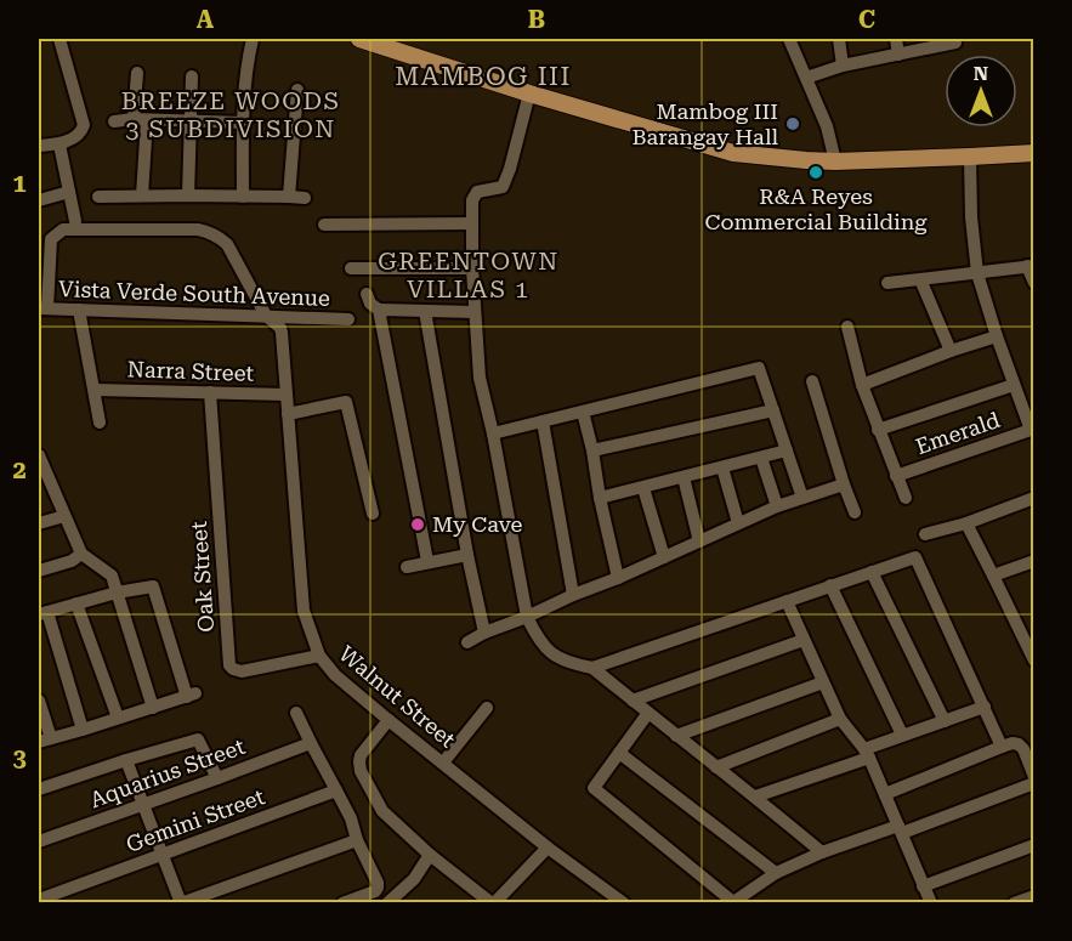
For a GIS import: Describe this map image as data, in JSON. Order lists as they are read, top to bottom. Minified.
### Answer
{"streets":{"street":["Vista Verde South Avenue","Narra Street","Emerald","Oak Street","Walnut Street","Aquarius Street","Gemini Street"]},"crossings":[["Vista Verde South Avenue","Walnut Street"],["Narra Street","Oak Street"],["Narra Street","Walnut Street"],["Oak Street","Walnut Street"]],"districts":["MAMBOG III","BREEZE WOODS 3 SUBDIVISION","GREENTOWN VILLAS 1"],"places":["Mambog III Barangay Hall","R&A Reyes Commercial Building","My Cave"],"north":"top","grid":{"columns":["A","B","C"],"rows":["1","2","3"]}}
